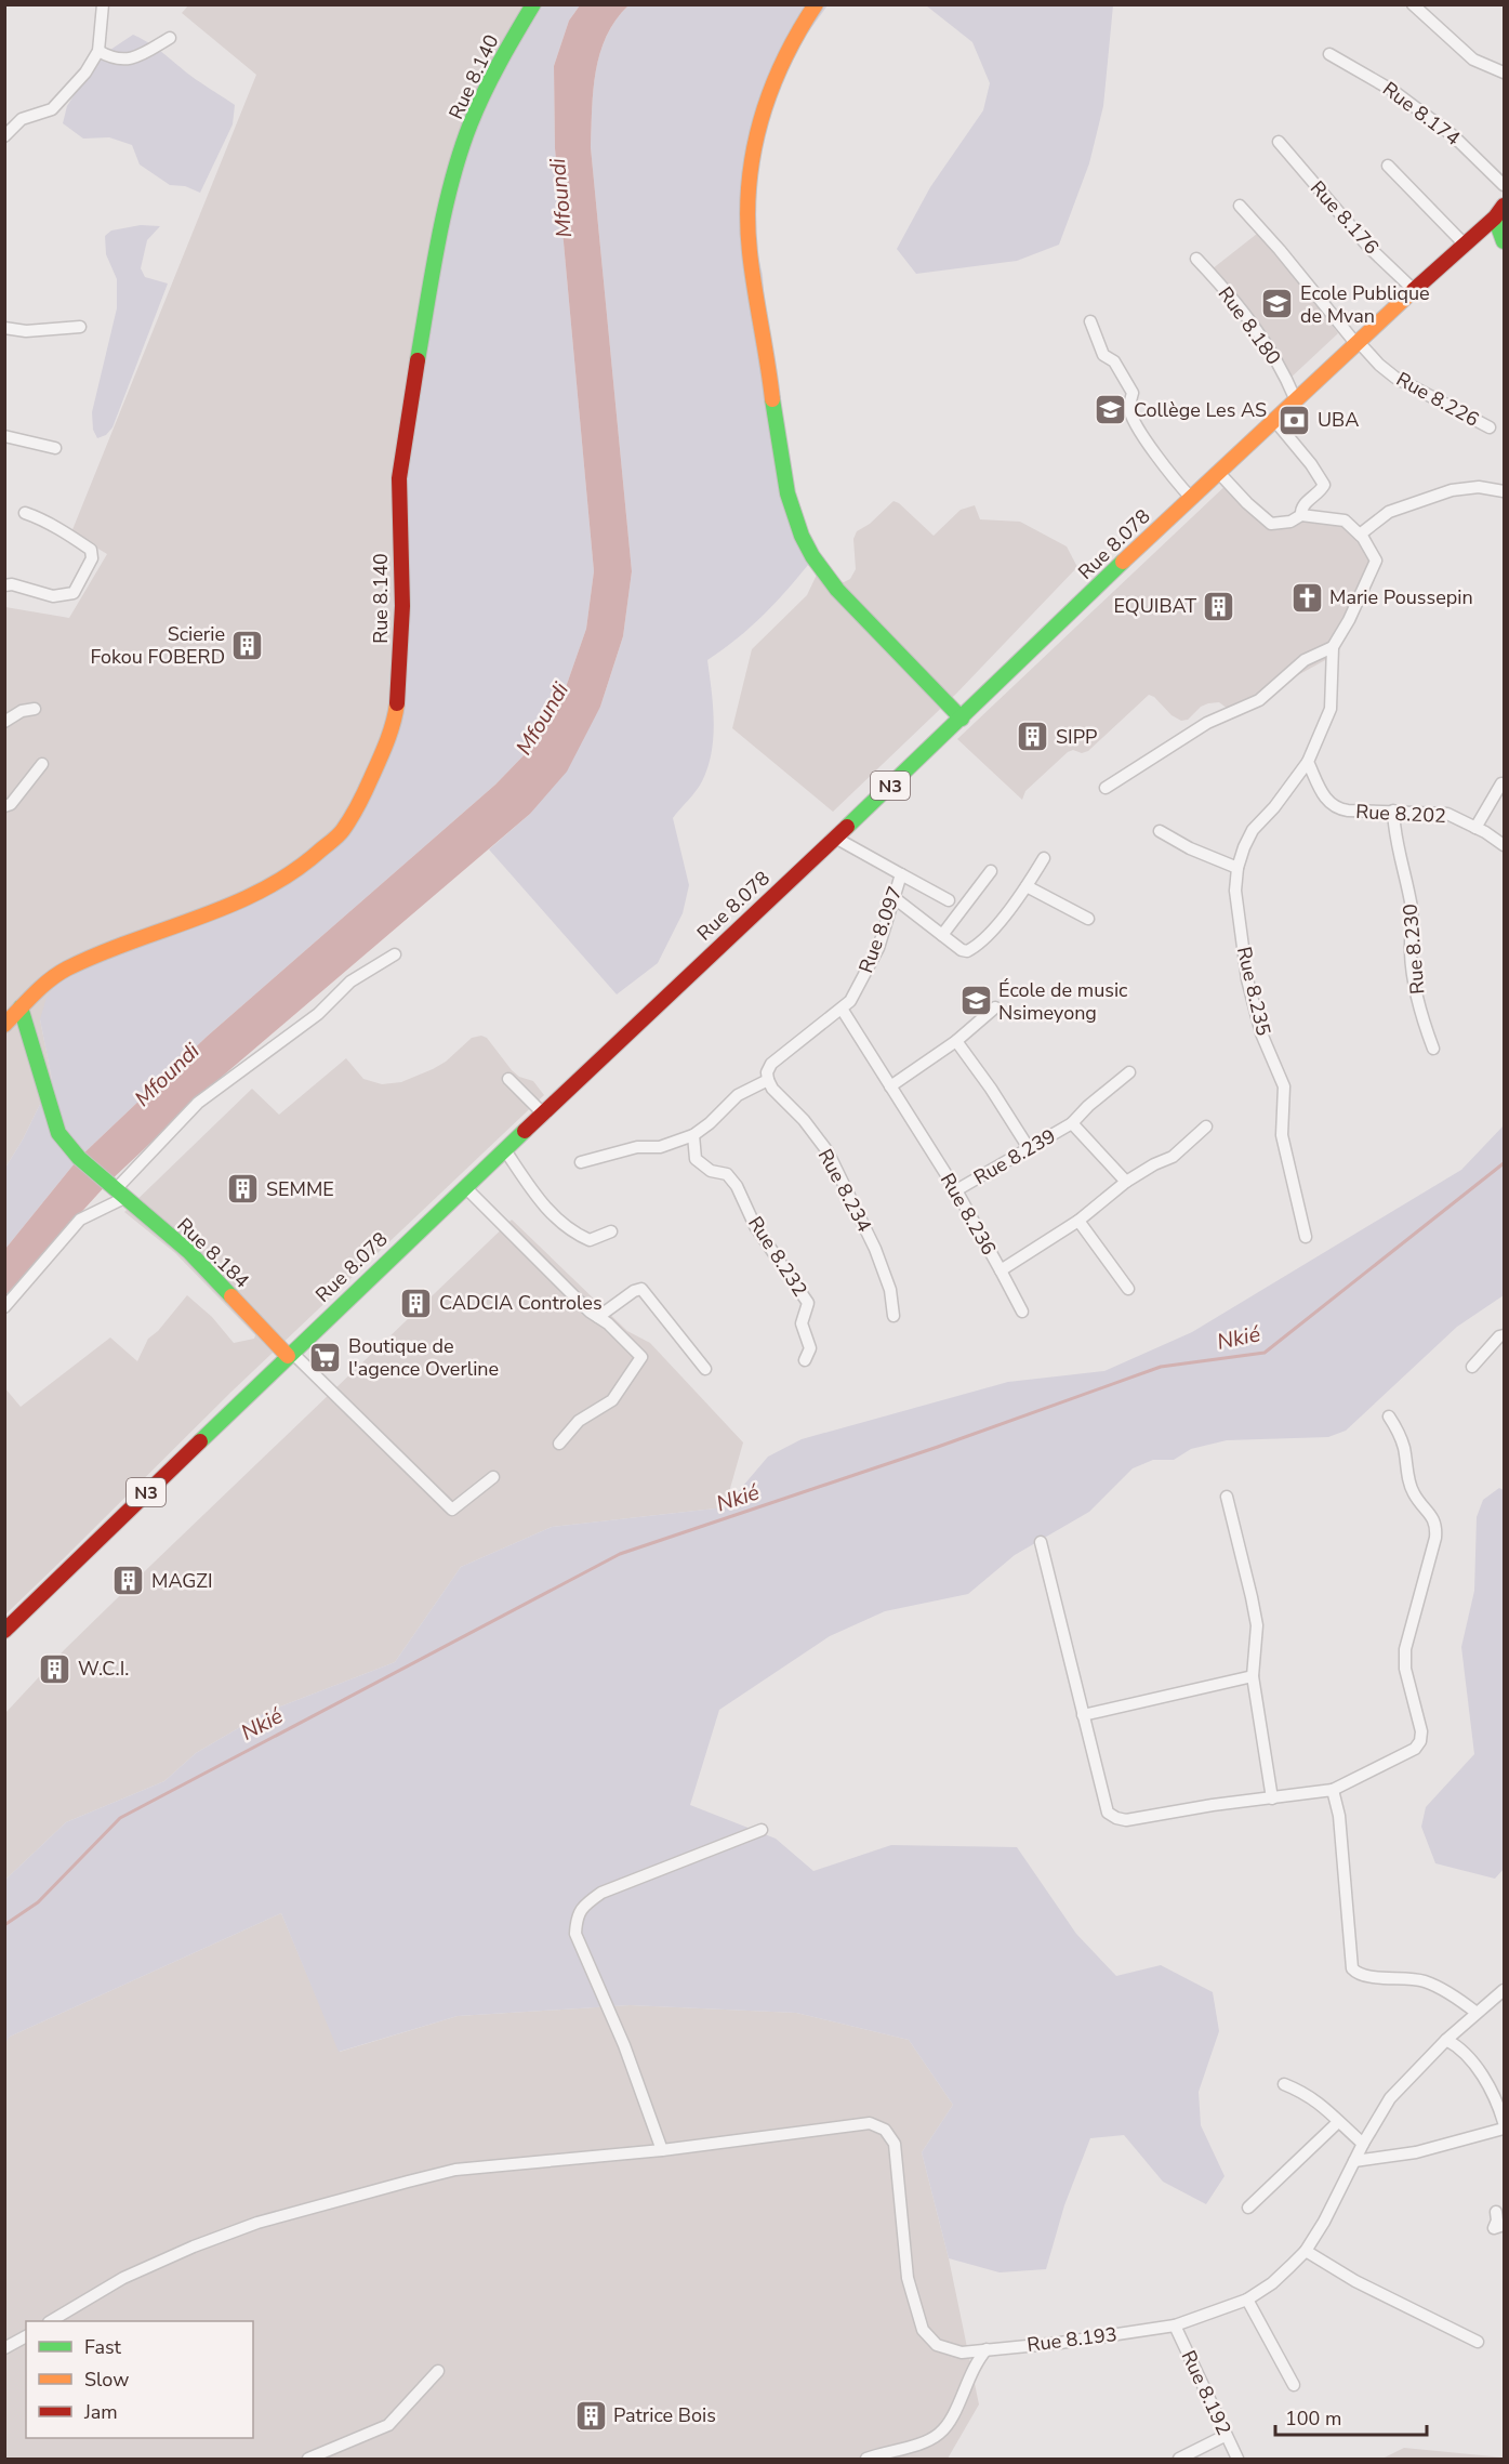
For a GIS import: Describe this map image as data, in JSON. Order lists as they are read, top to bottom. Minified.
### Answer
{"streets":{"main road":["Rue 8.140","Rue 8.078","N3","Rue 8.184"],"street":["Rue 8.174","Rue 8.176","Rue 8.180","Rue 8.226","Rue 8.202","Rue 8.097","Rue 8.230","Rue 8.235","Rue 8.239","Rue 8.234","Rue 8.236","Rue 8.232","Rue 8.193","Rue 8.192"]},"crossings":[["Rue 8.140","Rue 8.184"],["Rue 8.176","Rue 8.078"],["Rue 8.180","Rue 8.078"],["Rue 8.226","Rue 8.078"],["Rue 8.078","Rue 8.097"],["Rue 8.078","Rue 8.184"],["Rue 8.202","Rue 8.230"],["Rue 8.202","Rue 8.235"],["Rue 8.097","Rue 8.234"],["Rue 8.097","Rue 8.236"],["Rue 8.239","Rue 8.236"],["Rue 8.193","Rue 8.192"]],"water":["Mfoundi","Nkié"],"places":{"school or university":["Ecole Publique de Mvan","Collège Les AS","École de music Nsimeyong"],"bank":["UBA"],"church":["Marie Poussepin"],"building":["EQUIBAT","Scierie Fokou FOBERD","SIPP","SEMME","CADCIA Controles","MAGZI","W.C.I.","Patrice Bois"],"supermarket":["Boutique de l'agence Overline"]},"legend":["Fast","Slow","Jam"],"scale_bar":"100 m"}
